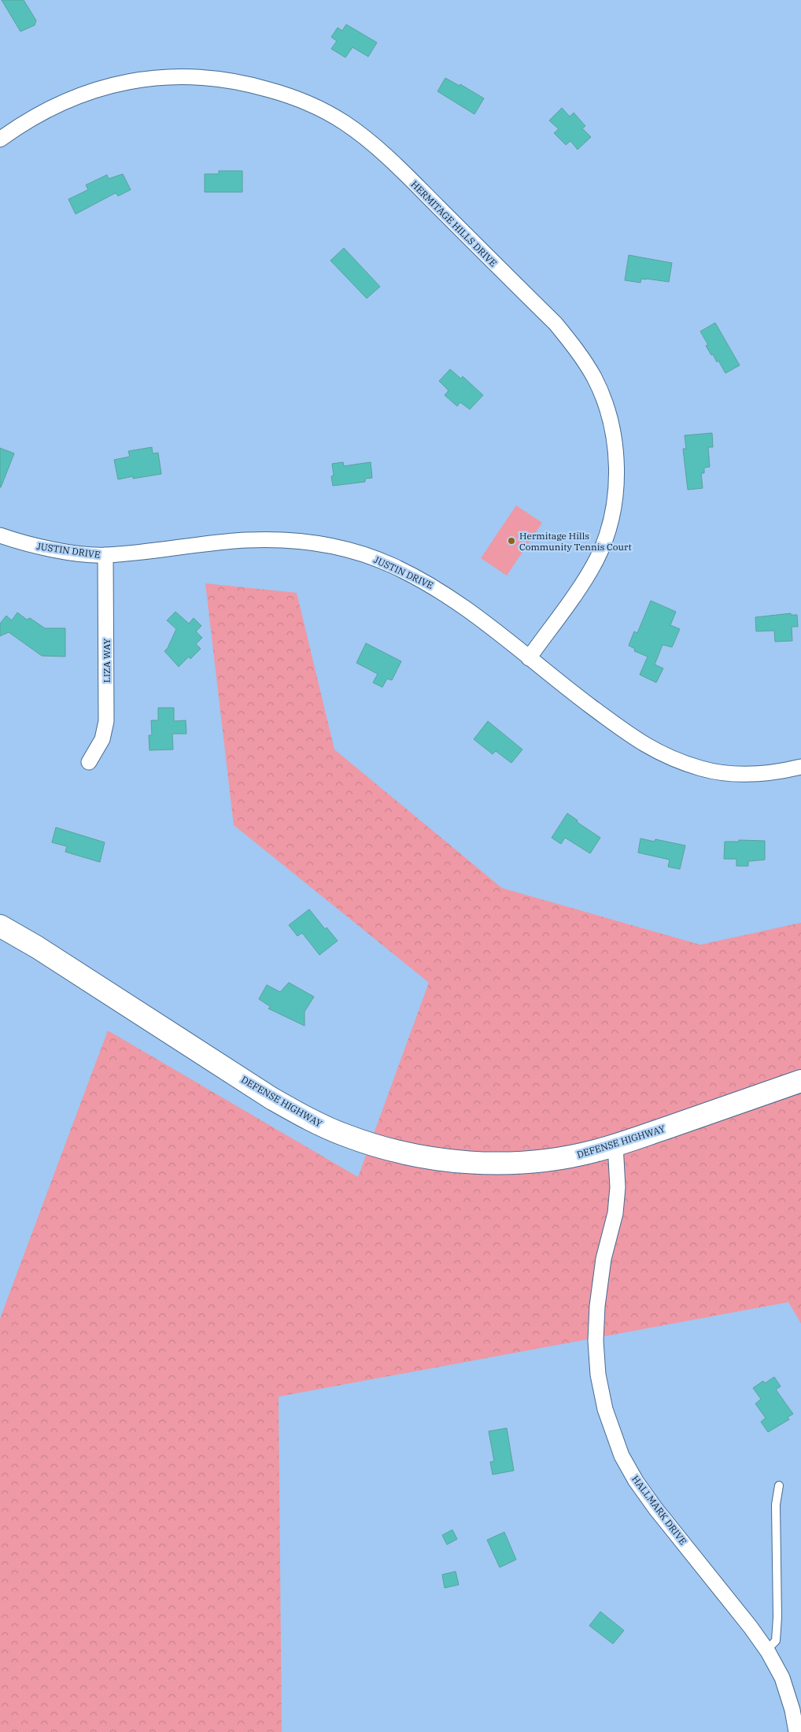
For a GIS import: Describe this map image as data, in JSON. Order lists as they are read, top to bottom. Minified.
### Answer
{"streets":{"main road":["DEFENSE HIGHWAY"],"street":["HERMITAGE HILLS DRIVE","JUSTIN DRIVE","LIZA WAY","HALLMARK DRIVE"]},"crossings":[["HERMITAGE HILLS DRIVE","JUSTIN DRIVE"],["JUSTIN DRIVE","LIZA WAY"],["DEFENSE HIGHWAY","HALLMARK DRIVE"]],"places":["Hermitage Hills Community Tennis Court"]}
